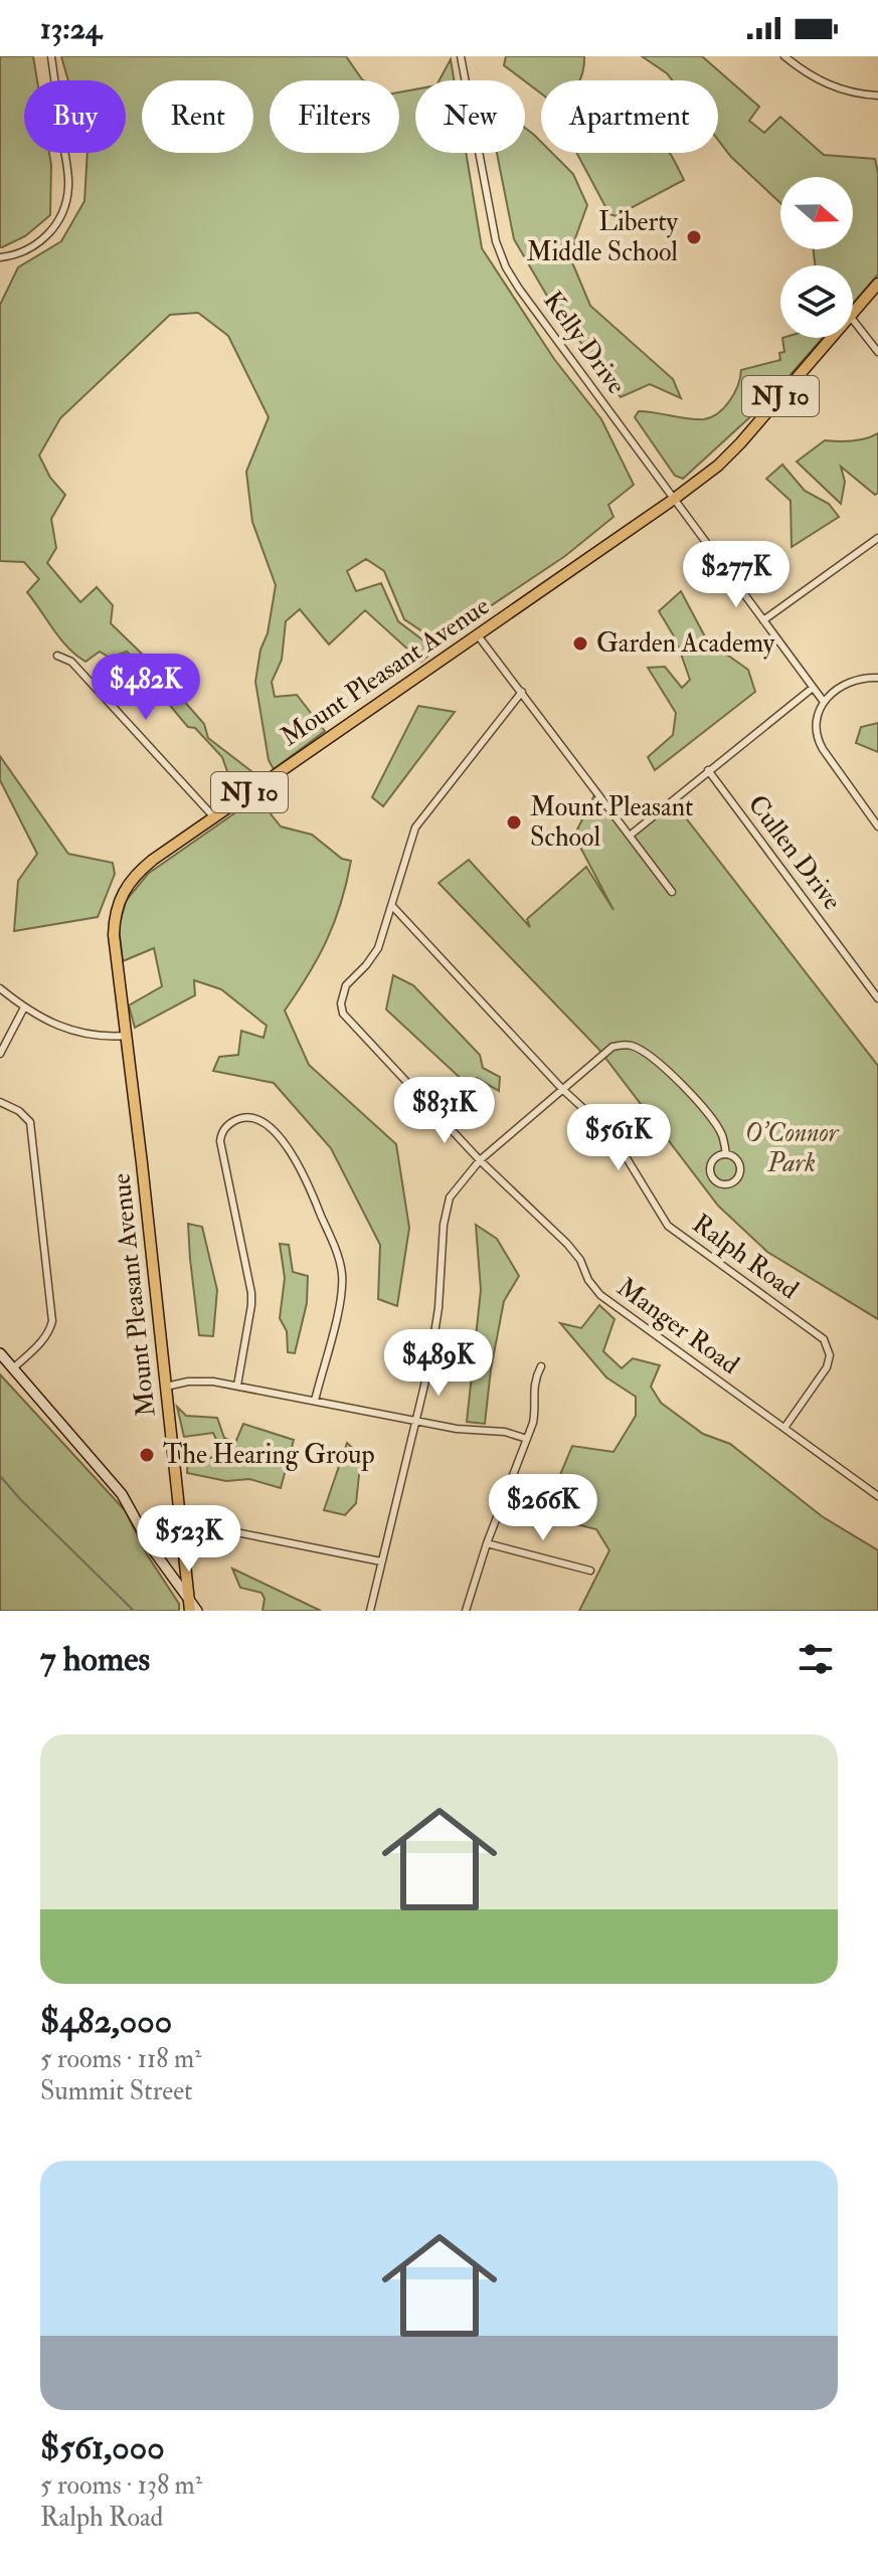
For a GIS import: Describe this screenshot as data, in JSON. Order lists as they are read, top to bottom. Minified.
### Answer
{"streets":{"main road":["NJ 10","Mount Pleasant Avenue"],"street":["Kelly Drive","Cullen Drive","Ralph Road","Manger Road"]},"crossings":[["Kelly Drive","Mount Pleasant Avenue"],["Ralph Road","Manger Road"]],"parks":["O'Connor Park"],"places":["Liberty Middle School","Garden Academy","Mount Pleasant School","The Hearing Group"],"north":"right","page":{"status":"13:24","chip":["Buy","Rent","Filters","New","Apartment"],"price":["$277K","$482K","$831K","$561K","$489K","$266K","$523K"],"heading":"7 homes","list":[{"name":"$482,000","note":"5 rooms · 118 m² · Summit Street"},{"name":"$561,000","note":"5 rooms · 138 m² · Ralph Road"}]}}
